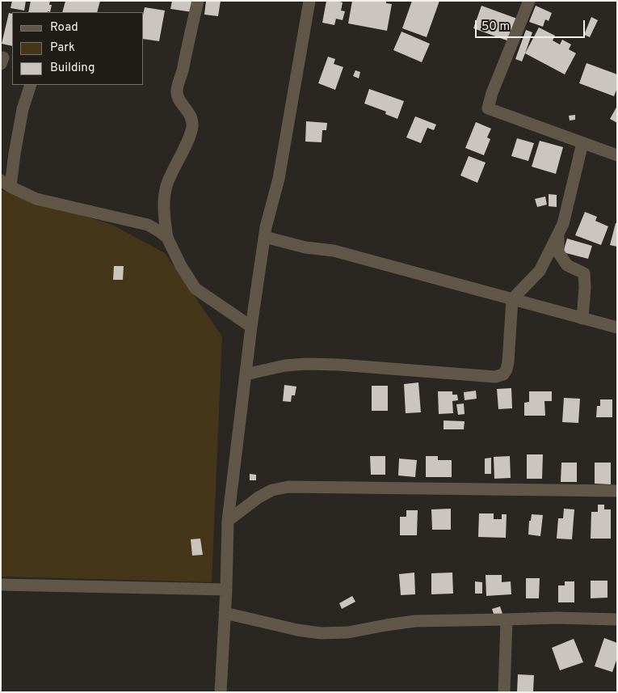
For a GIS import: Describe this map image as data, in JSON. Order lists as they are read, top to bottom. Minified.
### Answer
{"legend":["Road","Park","Building"],"scale_bar":"50 m"}
